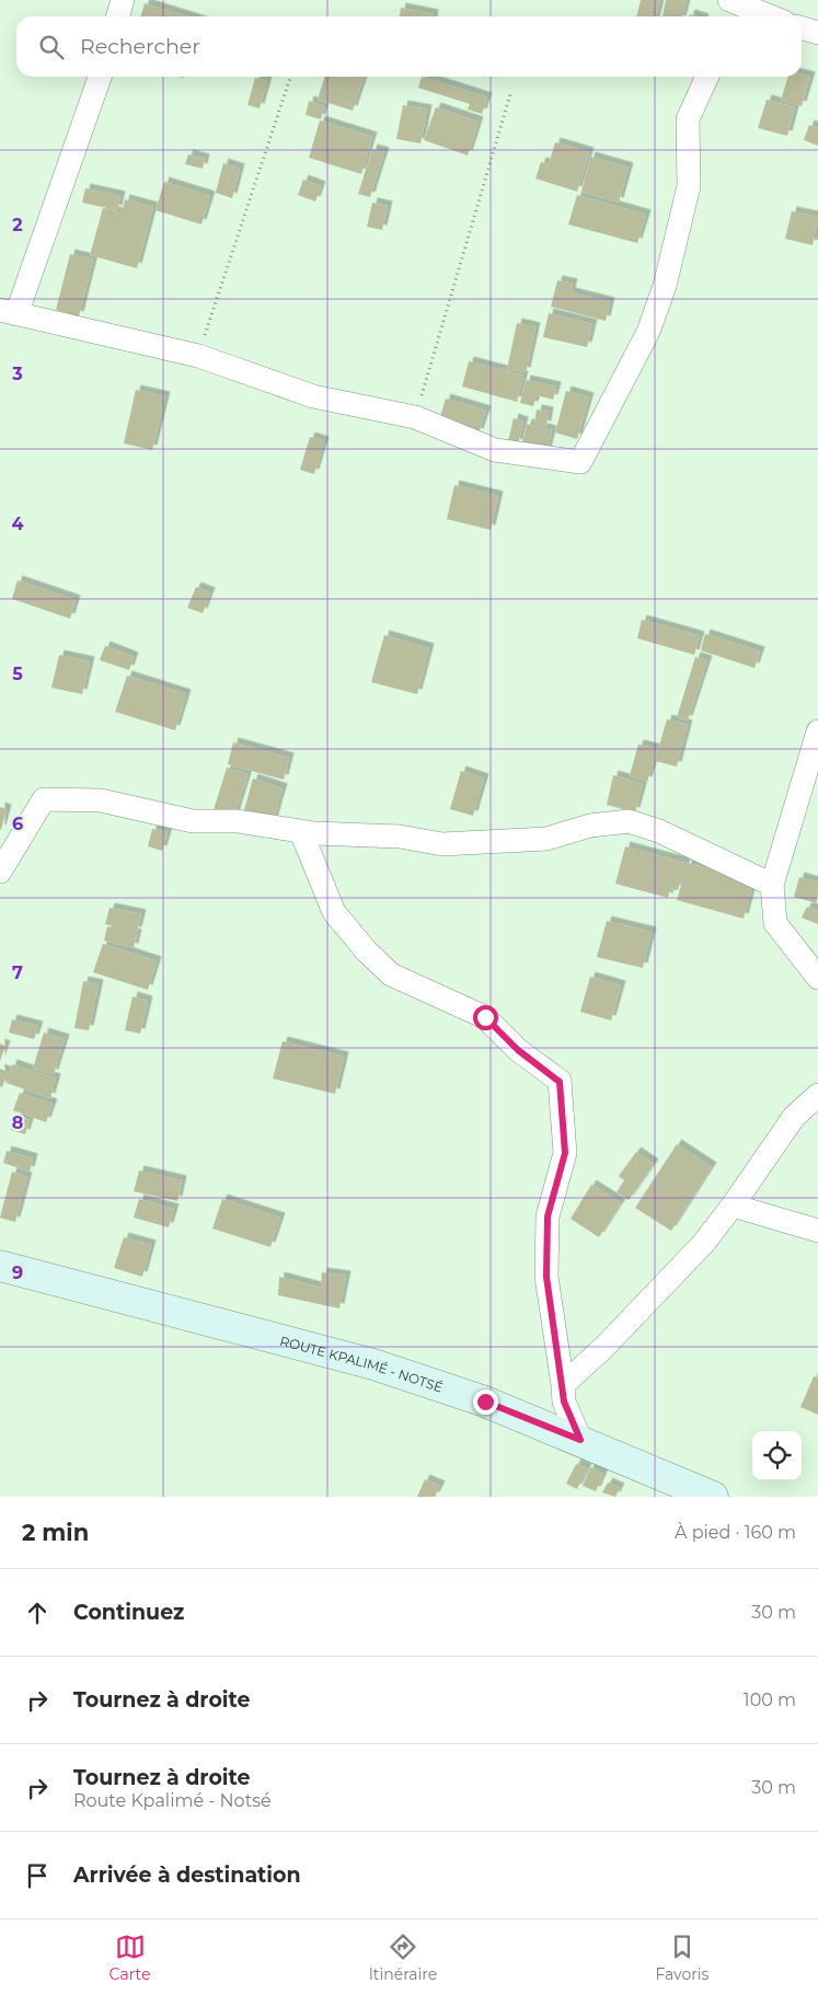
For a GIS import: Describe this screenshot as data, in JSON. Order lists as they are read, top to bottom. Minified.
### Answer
{"streets":{"main road":["ROUTE KPALIMÉ - NOTSÉ"]},"page":{"search":"Rechercher","heading":["2 min","À pied · 160 m"],"list":[["Continuez","30 m"],["Tournez à droite","100 m"],["Tournez à droite","Route Kpalimé - Notsé","30 m"],"Arrivée à destination"],"nav":["Carte","Itinéraire","Favoris"]},"grid":{"rows":["2","3","4","5","6","7","8","9"]}}
